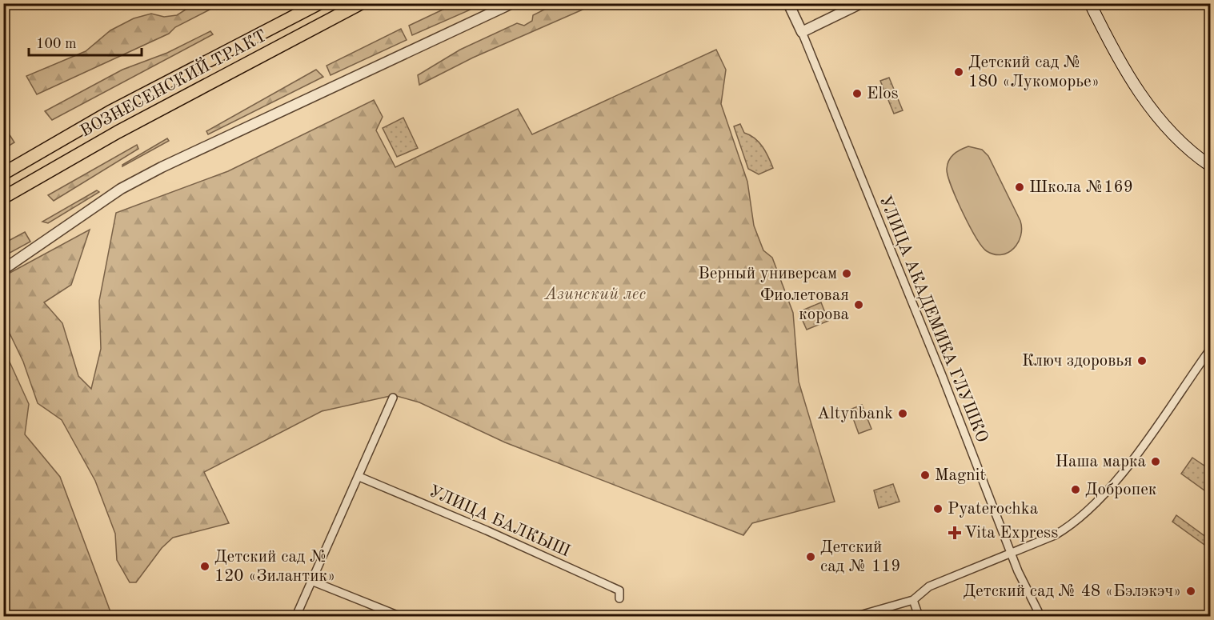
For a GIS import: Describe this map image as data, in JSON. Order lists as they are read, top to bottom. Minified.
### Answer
{"streets":{"main road":["ВОЗНЕСЕНСКИЙ ТРАКТ"],"street":["УЛИЦА АКАДЕМИКА ГЛУШКО","УЛИЦА БАЛКЫШ"]},"parks":["Азинский лес"],"places":{"other":["Детский сад № 180 «Лукоморье»","Elos","Школа №169","Верный универсам","Фиолетовая корова","Ключ здоровья","Altynbank","Наша марка","Magnit","Добропек","Pyaterochka","Детский сад № 119","Детский сад № 120 «Зилантик»","Детский сад № 48 «Бэлэкэч»"],"health":["Vita Express"]},"scale_bar":"100 m"}
